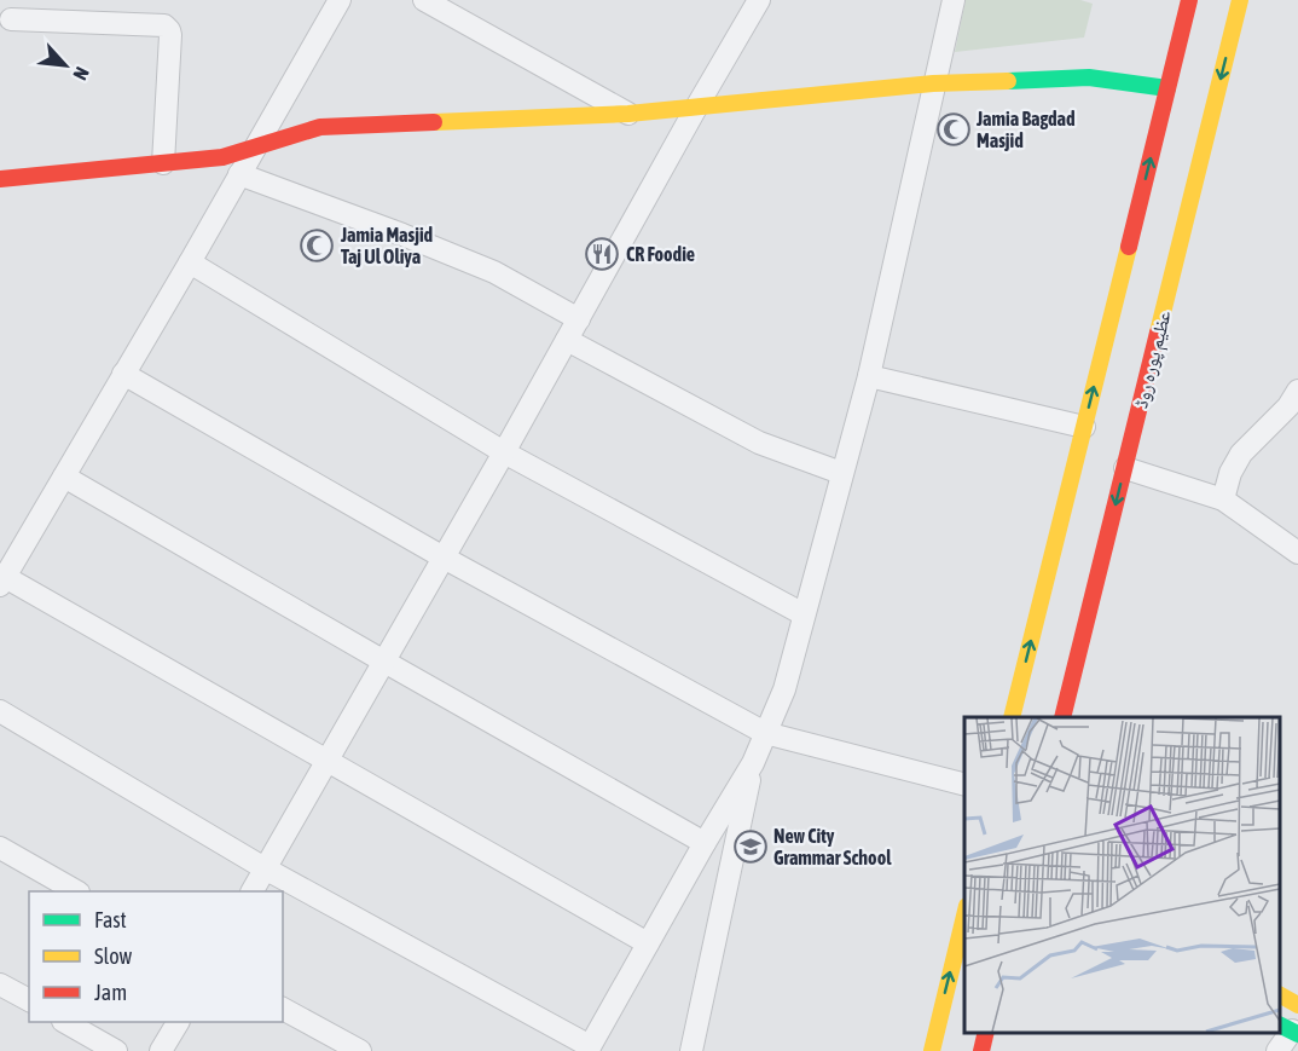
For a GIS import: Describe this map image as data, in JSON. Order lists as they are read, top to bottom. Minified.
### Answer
{"streets":{"main road":["عظیم پورہ روڈ"]},"places":{"mosque":["Jamia Bagdad Masjid","Jamia Masjid Taj Ul Oliya"],"restaurant":["CR Foodie"],"school or university":["New City Grammar School"]},"legend":["Fast","Slow","Jam"],"north":"bottom right"}
